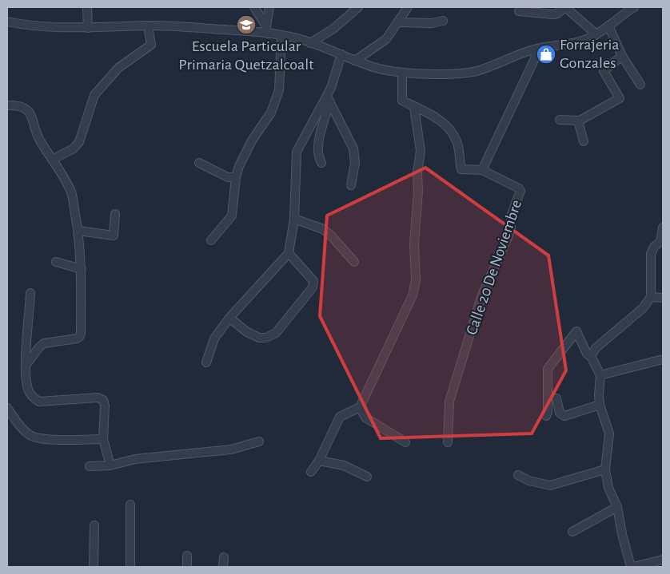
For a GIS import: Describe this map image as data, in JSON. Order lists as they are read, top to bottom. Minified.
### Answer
{"streets":{"street":["Calle 20 De Noviembre"]},"places":{"school or university":["Escuela Particular Primaria Quetzalcoalt"],"shop":["Forrajeria Gonzales"]}}
